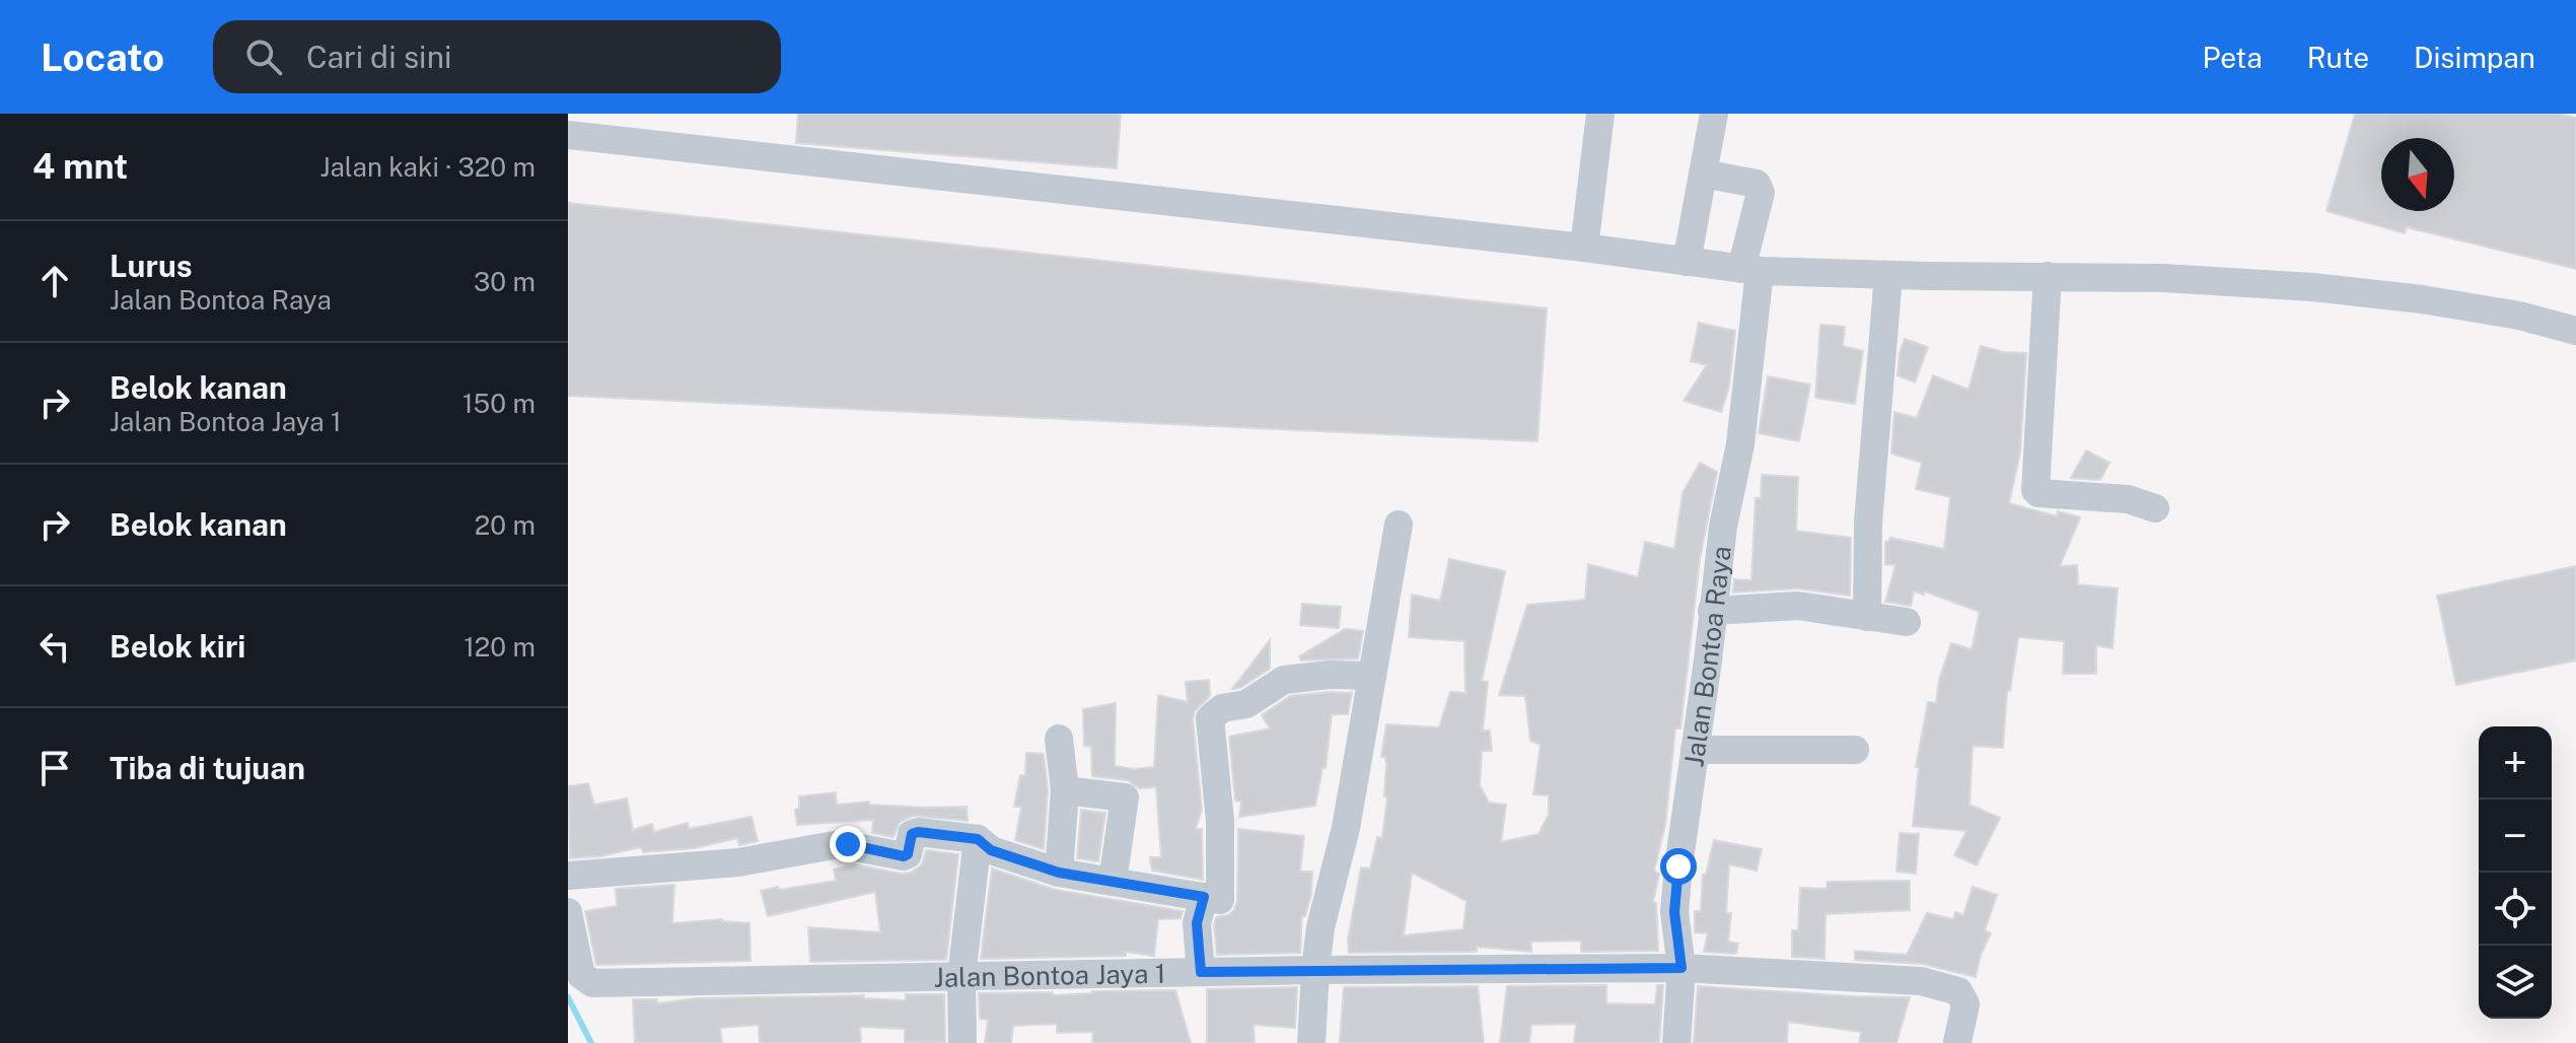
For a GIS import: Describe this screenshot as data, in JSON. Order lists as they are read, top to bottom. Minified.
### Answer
{"streets":{"street":["Jalan Bontoa Raya","Jalan Bontoa Jaya 1"]},"crossings":[["Jalan Bontoa Raya","Jalan Bontoa Jaya 1"]],"north":"bottom","page":{"header":"Locato","search":"Cari di sini","nav":["Peta","Rute","Disimpan"],"heading":["4 mnt","Jalan kaki · 320 m"],"list":[["Lurus","Jalan Bontoa Raya","30 m"],["Belok kanan","Jalan Bontoa Jaya 1","150 m"],["Belok kanan","20 m"],["Belok kiri","120 m"],"Tiba di tujuan"],"map_buttons":["+","−"]}}
